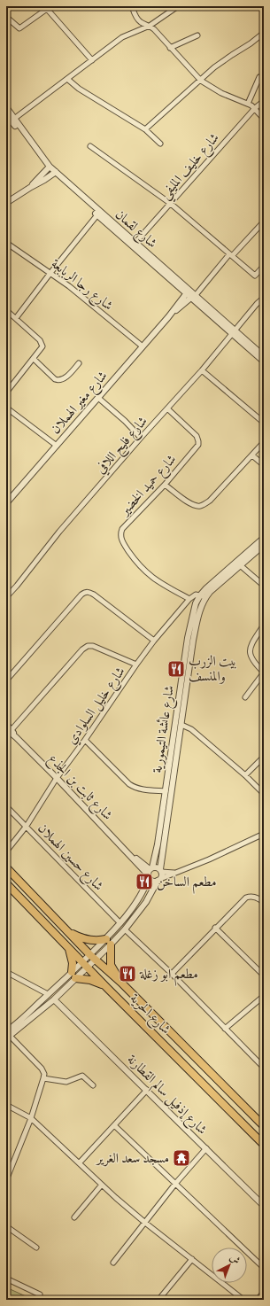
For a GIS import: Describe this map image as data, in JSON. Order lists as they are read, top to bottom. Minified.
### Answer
{"streets":{"highway":["شارع الحرية"],"street":["شارع خليف المليفي","شارع لقمان","شارع رجا الربابعة","شارع مغير الهملان","شارع فليح اللافي","شارع حميد الخضير","شارع خليل السلوادي","شارع عائشة التيمورية","شارع ثابت بن الجذع","شارع حسين الهملان","شارع إذفيل سالم القطارنة"]},"crossings":[["شارع خليف المليفي","شارع لقمان"],["شارع لقمان","شارع مغير الهملان"],["شارع لقمان","شارع فليح اللافي"],["شارع رجا الربابعة","شارع مغير الهملان"],["شارع فليح اللافي","شارع حميد الخضير"],["شارع حميد الخضير","شارع خليل السلوادي"],["شارع خليل السلوادي","شارع ثابت بن الجذع"],["شارع خليل السلوادي","شارع حسين الهملان"],["شارع عائشة التيمورية","شارع ثابت بن الجذع"],["شارع عائشة التيمورية","شارع حسين الهملان"]],"places":{"restaurant":["بيت الزرب والمنسف","مطعم الساخن","مطعم ابو زغلة"],"temple":["مسجد سعد الغرير"]},"north":"top right"}
